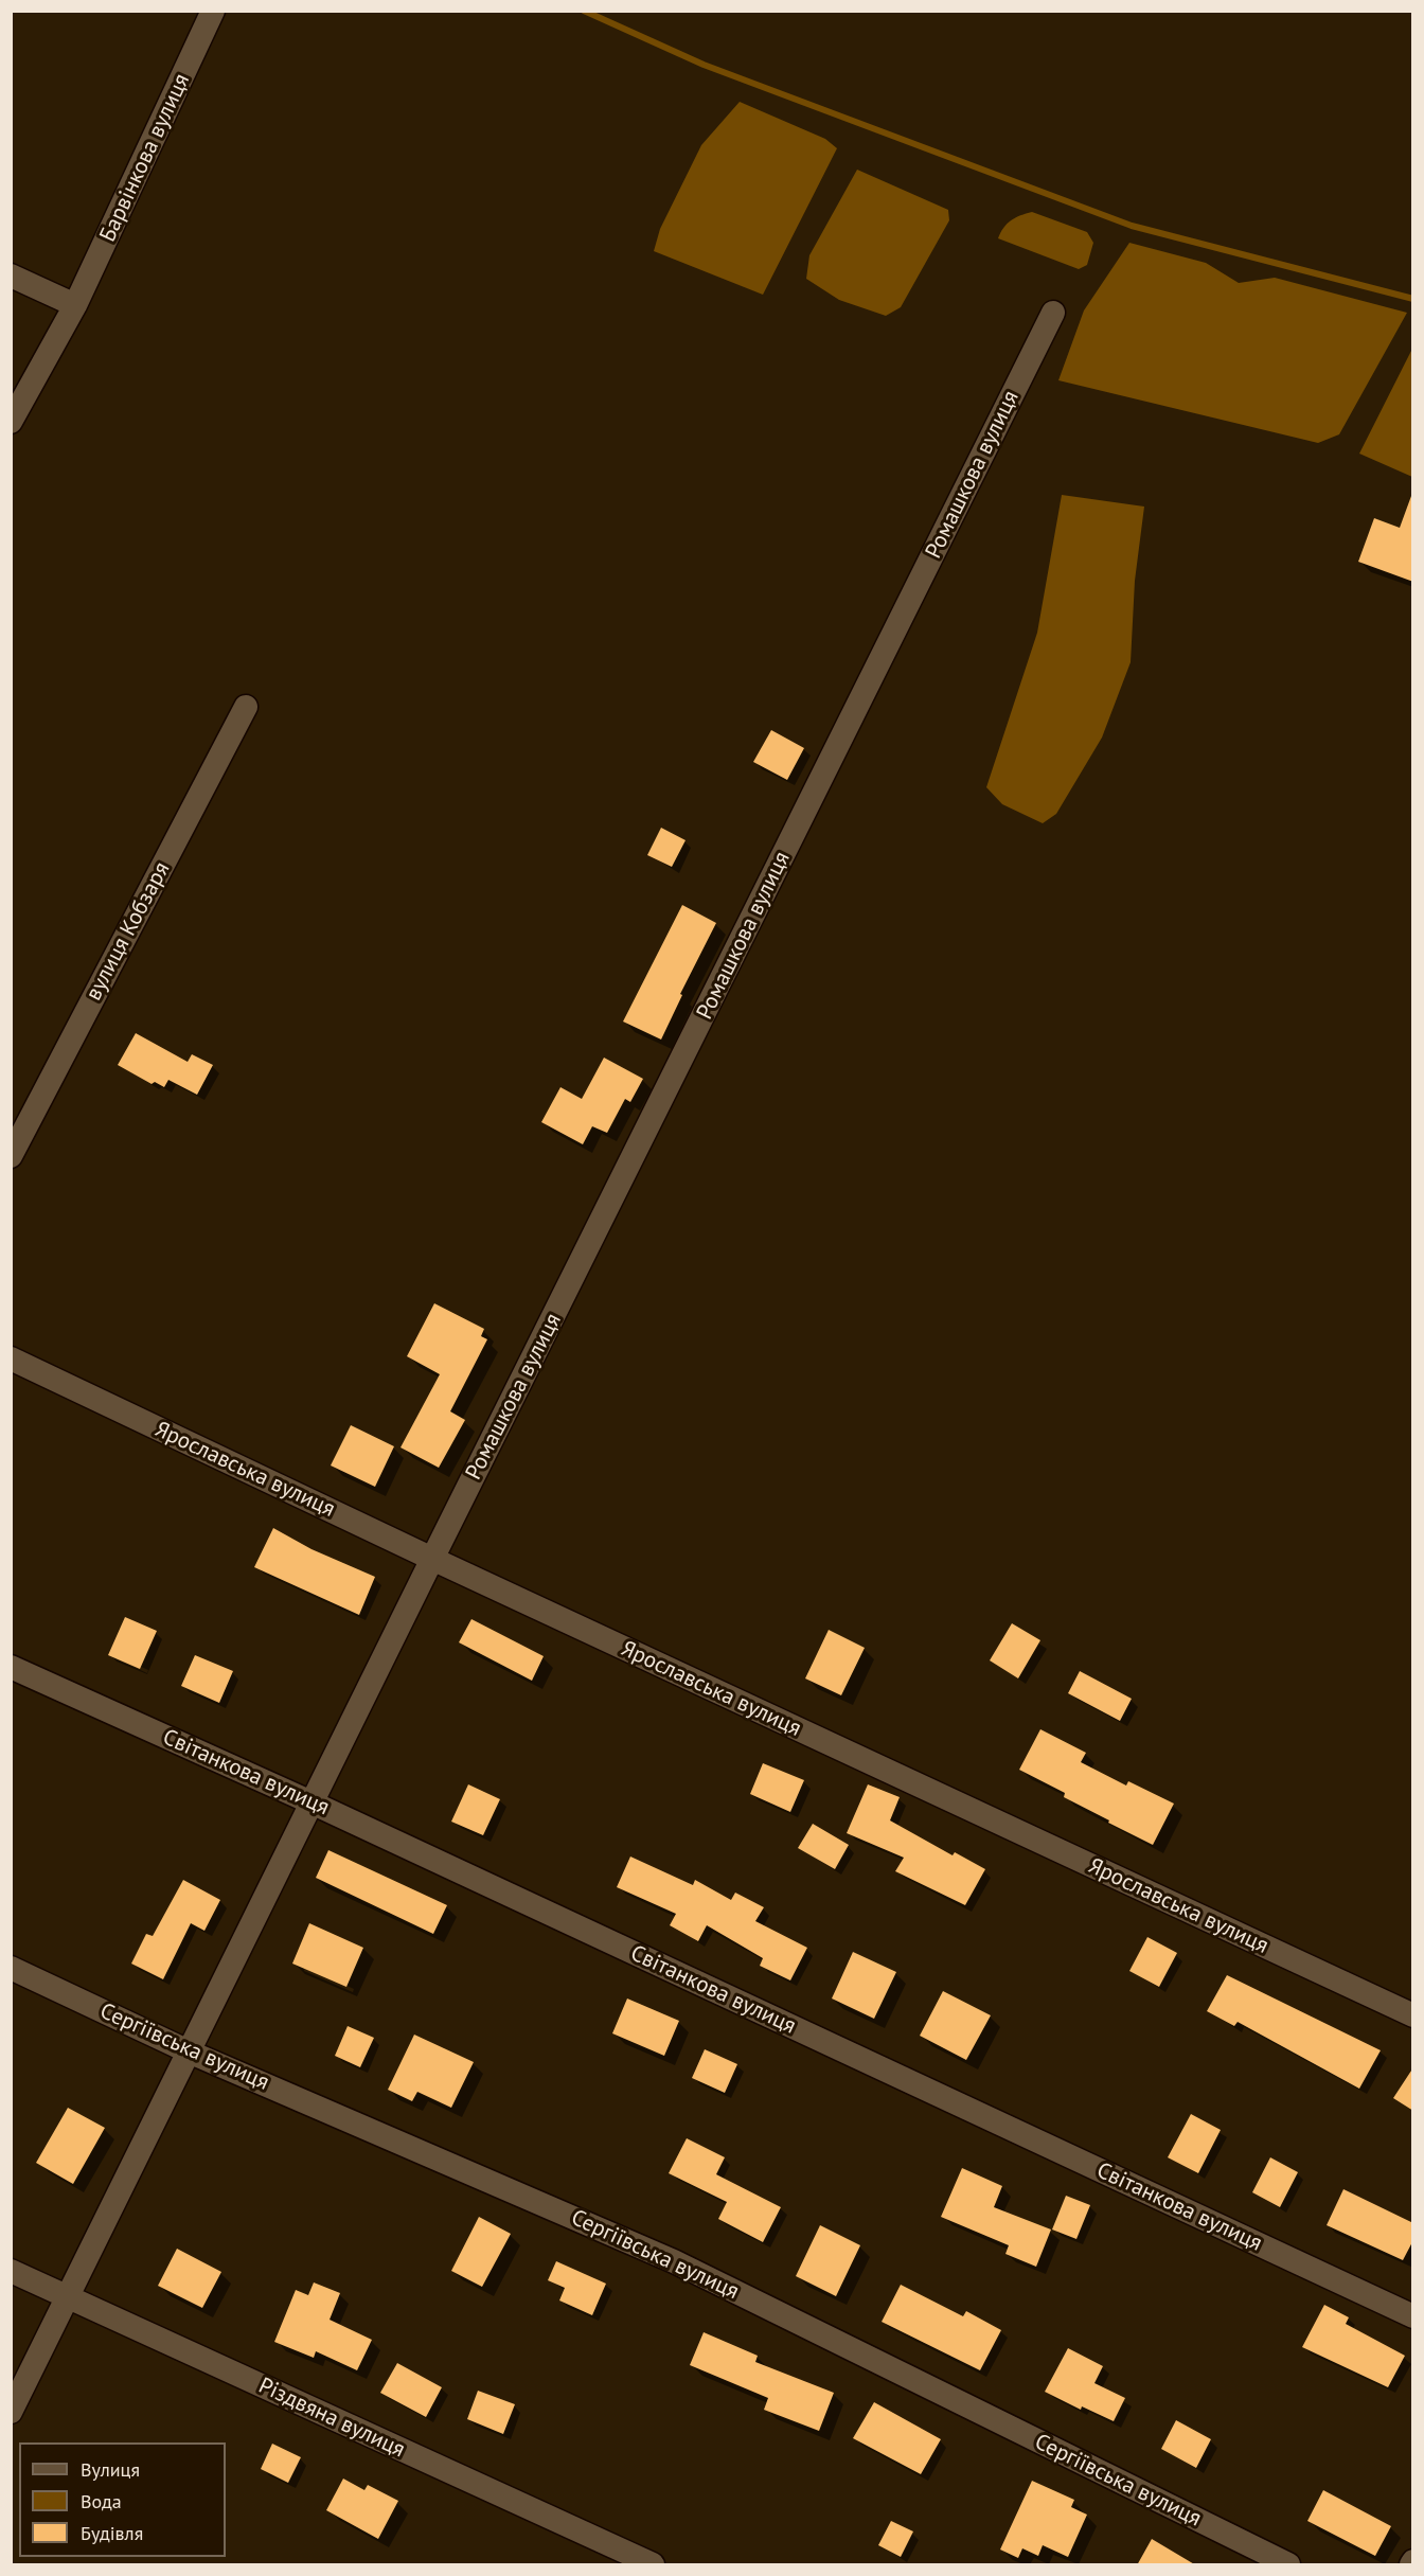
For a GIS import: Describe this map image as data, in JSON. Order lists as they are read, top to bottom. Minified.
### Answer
{"streets":{"street":["Барвінкова вулиця","Ромашкова вулиця","вулиця Кобзаря","Ярославська вулиця","Світанкова вулиця","Сергіївська вулиця","Різдвяна вулиця"]},"crossings":[["Ромашкова вулиця","Ярославська вулиця"],["Ромашкова вулиця","Світанкова вулиця"],["Ромашкова вулиця","Сергіївська вулиця"],["Ромашкова вулиця","Різдвяна вулиця"]],"legend":["Вулиця","Вода","Будівля"]}
